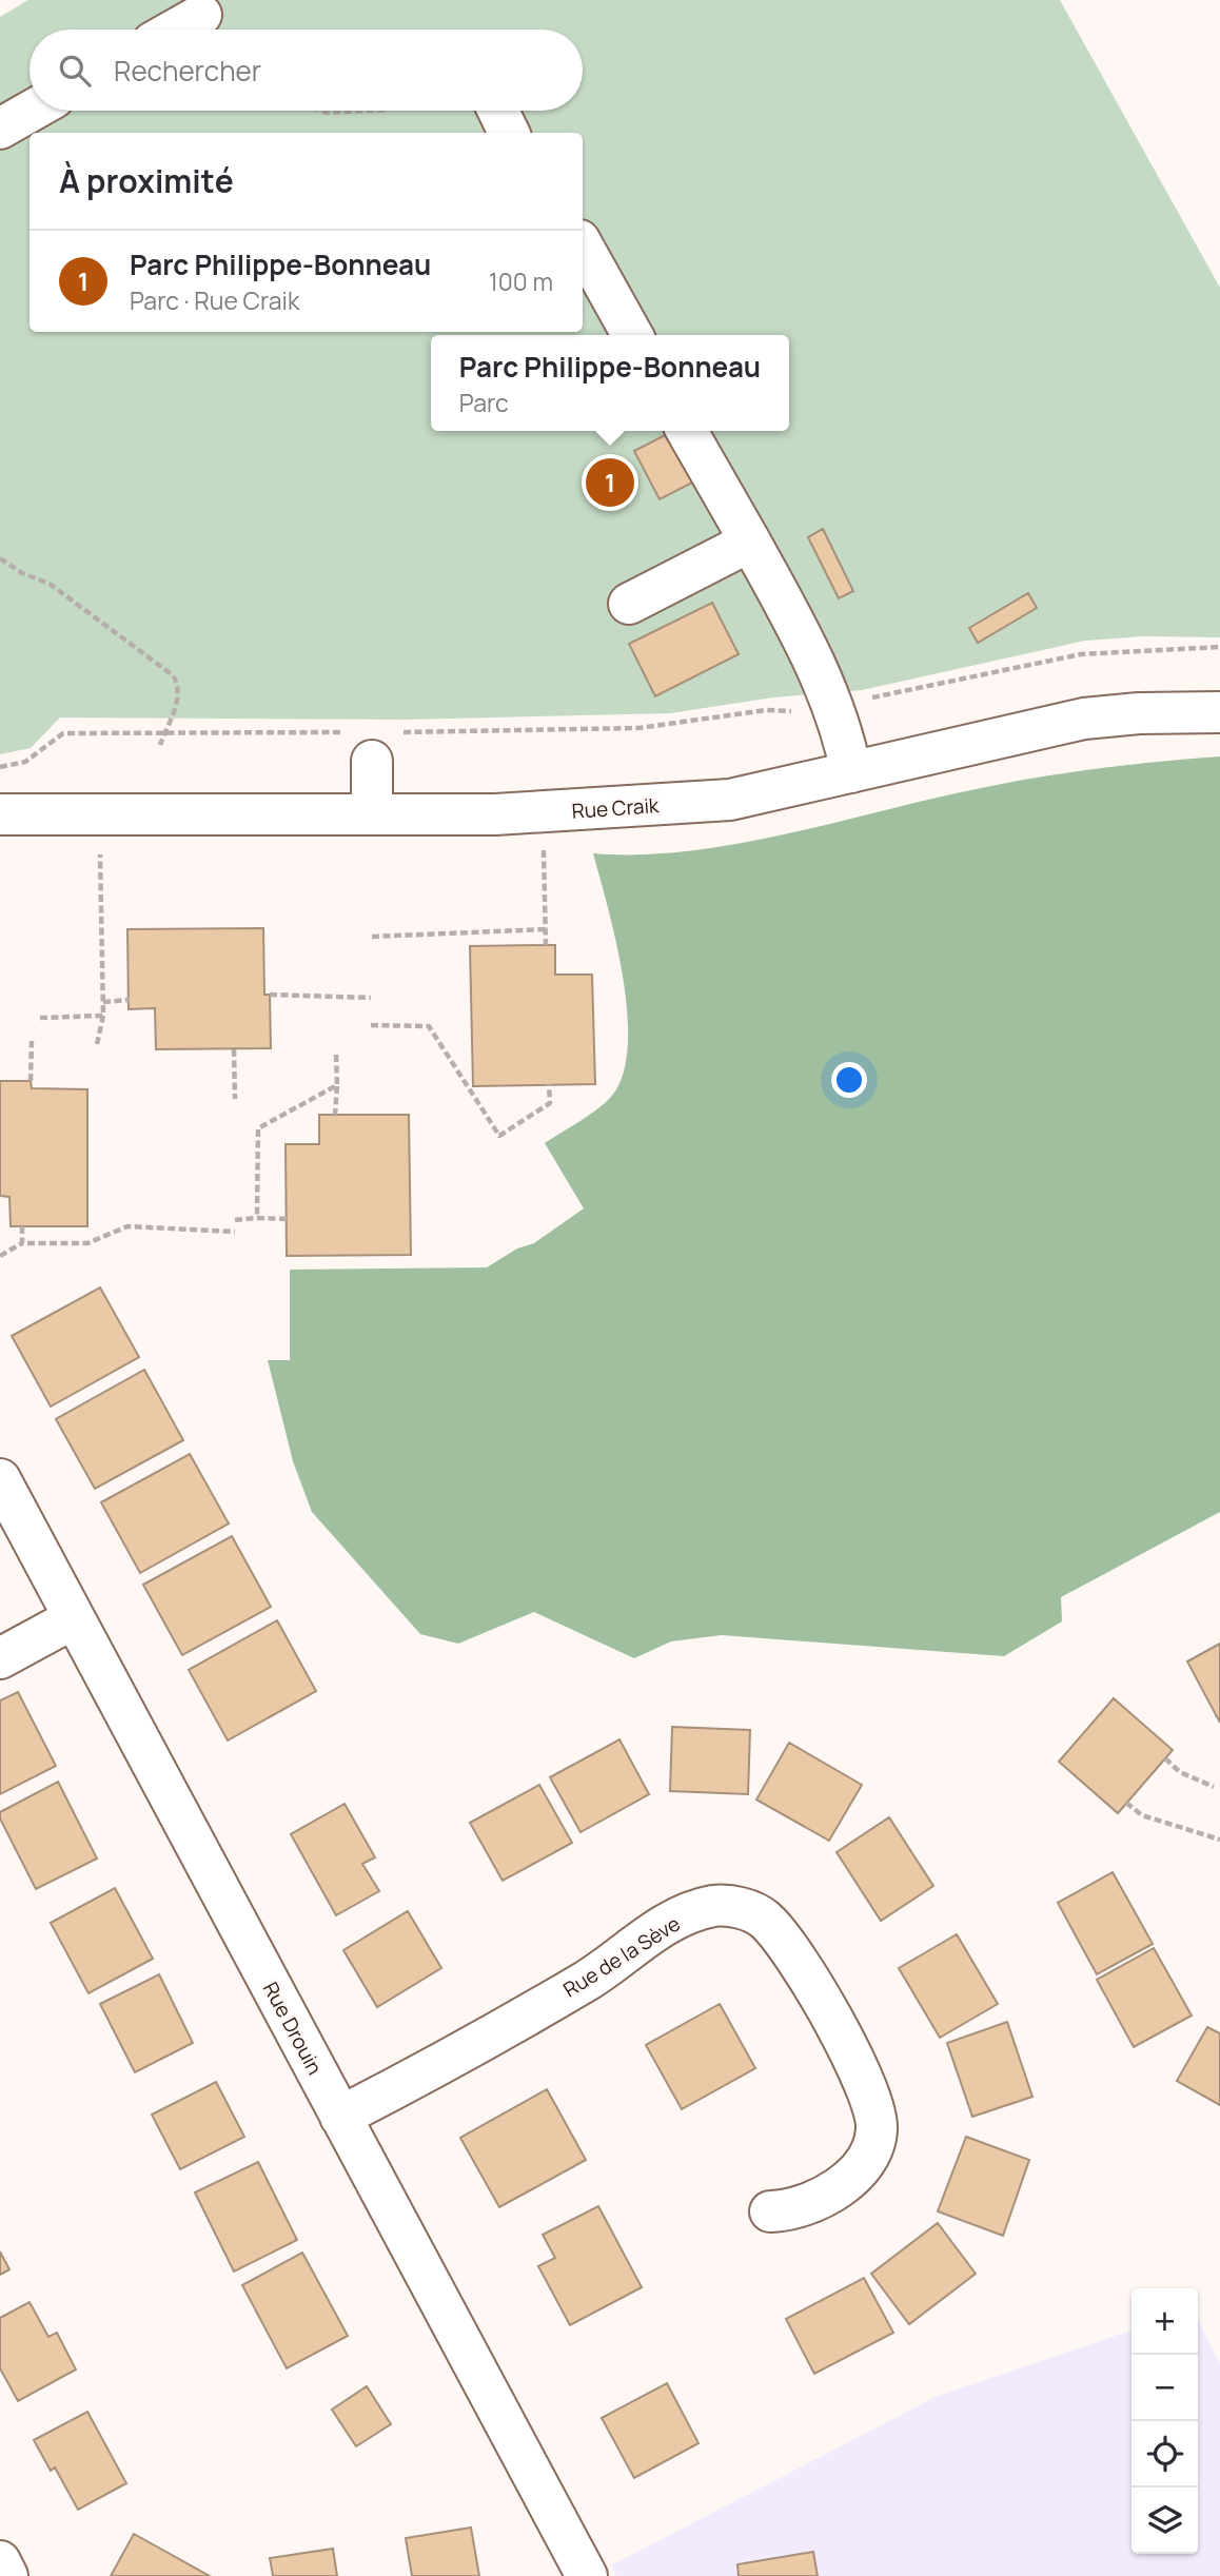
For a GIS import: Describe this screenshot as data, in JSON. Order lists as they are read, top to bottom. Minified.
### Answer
{"streets":{"street":["Rue Craik","Rue de la Sève","Rue Drouin"]},"crossings":[["Rue de la Sève","Rue Drouin"]],"page":{"search":"Rechercher","heading":"À proximité","list":[{"mark":"1","name":"Parc Philippe-Bonneau","note":"Parc · Rue Craik","value":"100 m"}],"popup":["Parc Philippe-Bonneau","Parc"],"pins":"1","map_buttons":["+","−"]}}
